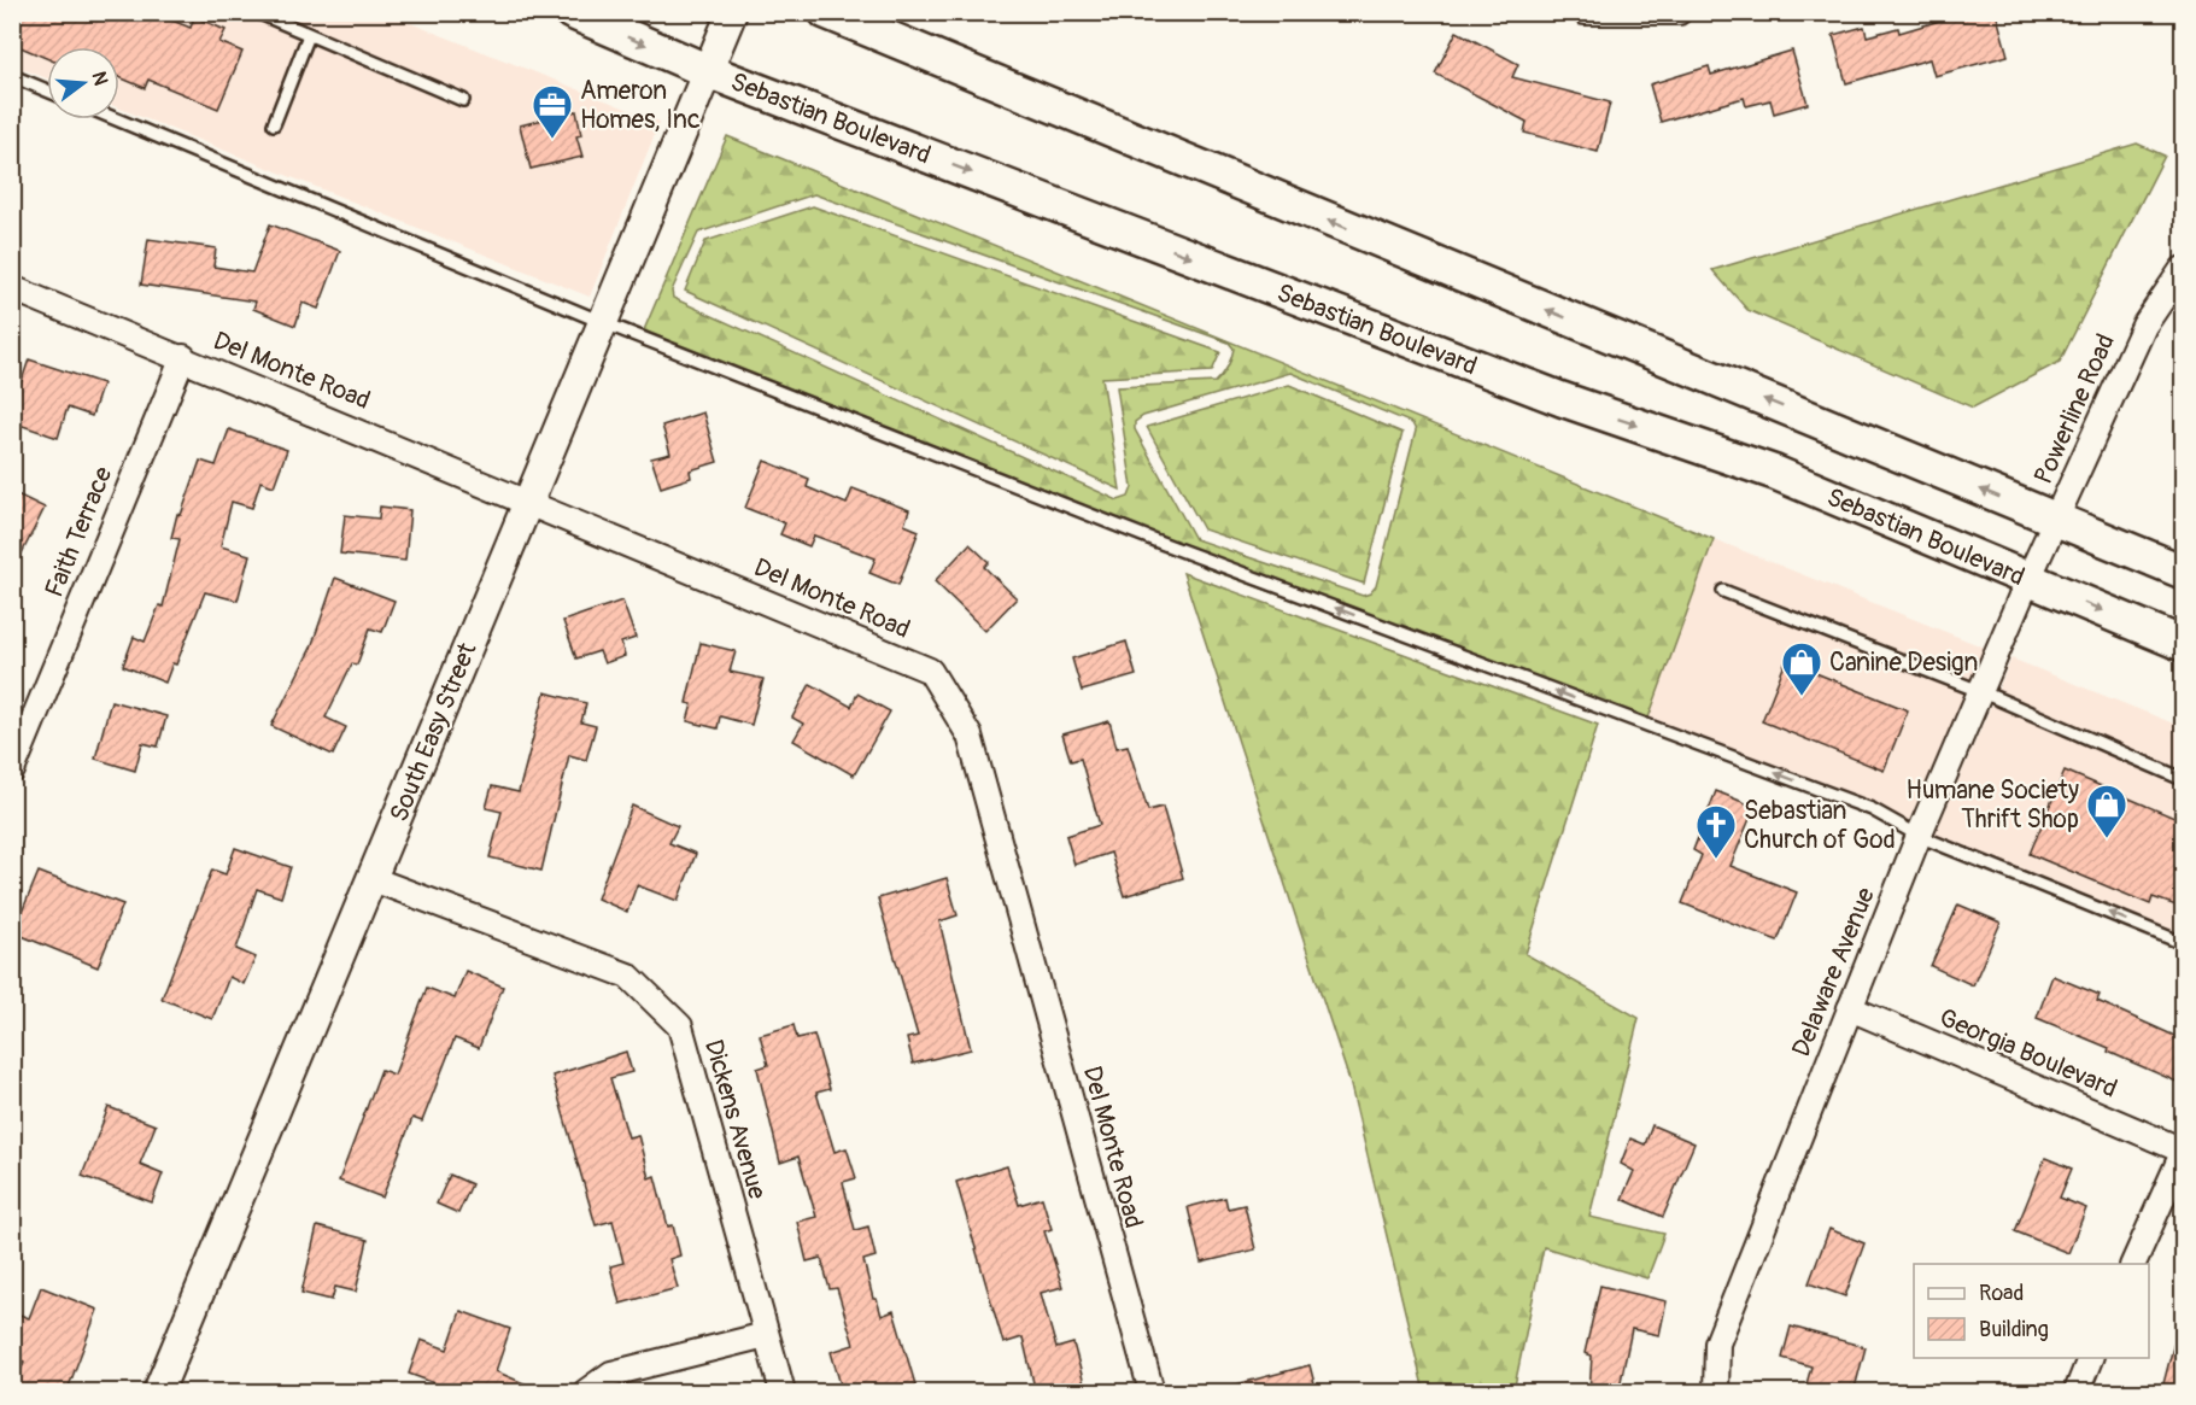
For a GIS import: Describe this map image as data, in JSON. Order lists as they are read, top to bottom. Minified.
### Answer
{"streets":{"main road":["Sebastian Boulevard"],"street":["Del Monte Road","Powerline Road","Faith Terrace","South Easy Street","Delaware Avenue","Georgia Boulevard","Dickens Avenue"]},"crossings":[["Sebastian Boulevard","Powerline Road"],["Sebastian Boulevard","South Easy Street"],["Sebastian Boulevard","Delaware Avenue"],["Del Monte Road","Faith Terrace"],["Del Monte Road","South Easy Street"],["Powerline Road","Delaware Avenue"],["South Easy Street","Dickens Avenue"],["Delaware Avenue","Georgia Boulevard"]],"places":{"office":["Ameron Homes, Inc"],"shop":["Canine Design","Humane Society Thrift Shop"],"church":["Sebastian Church of God"]},"legend":["Road","Building"],"north":"right"}
